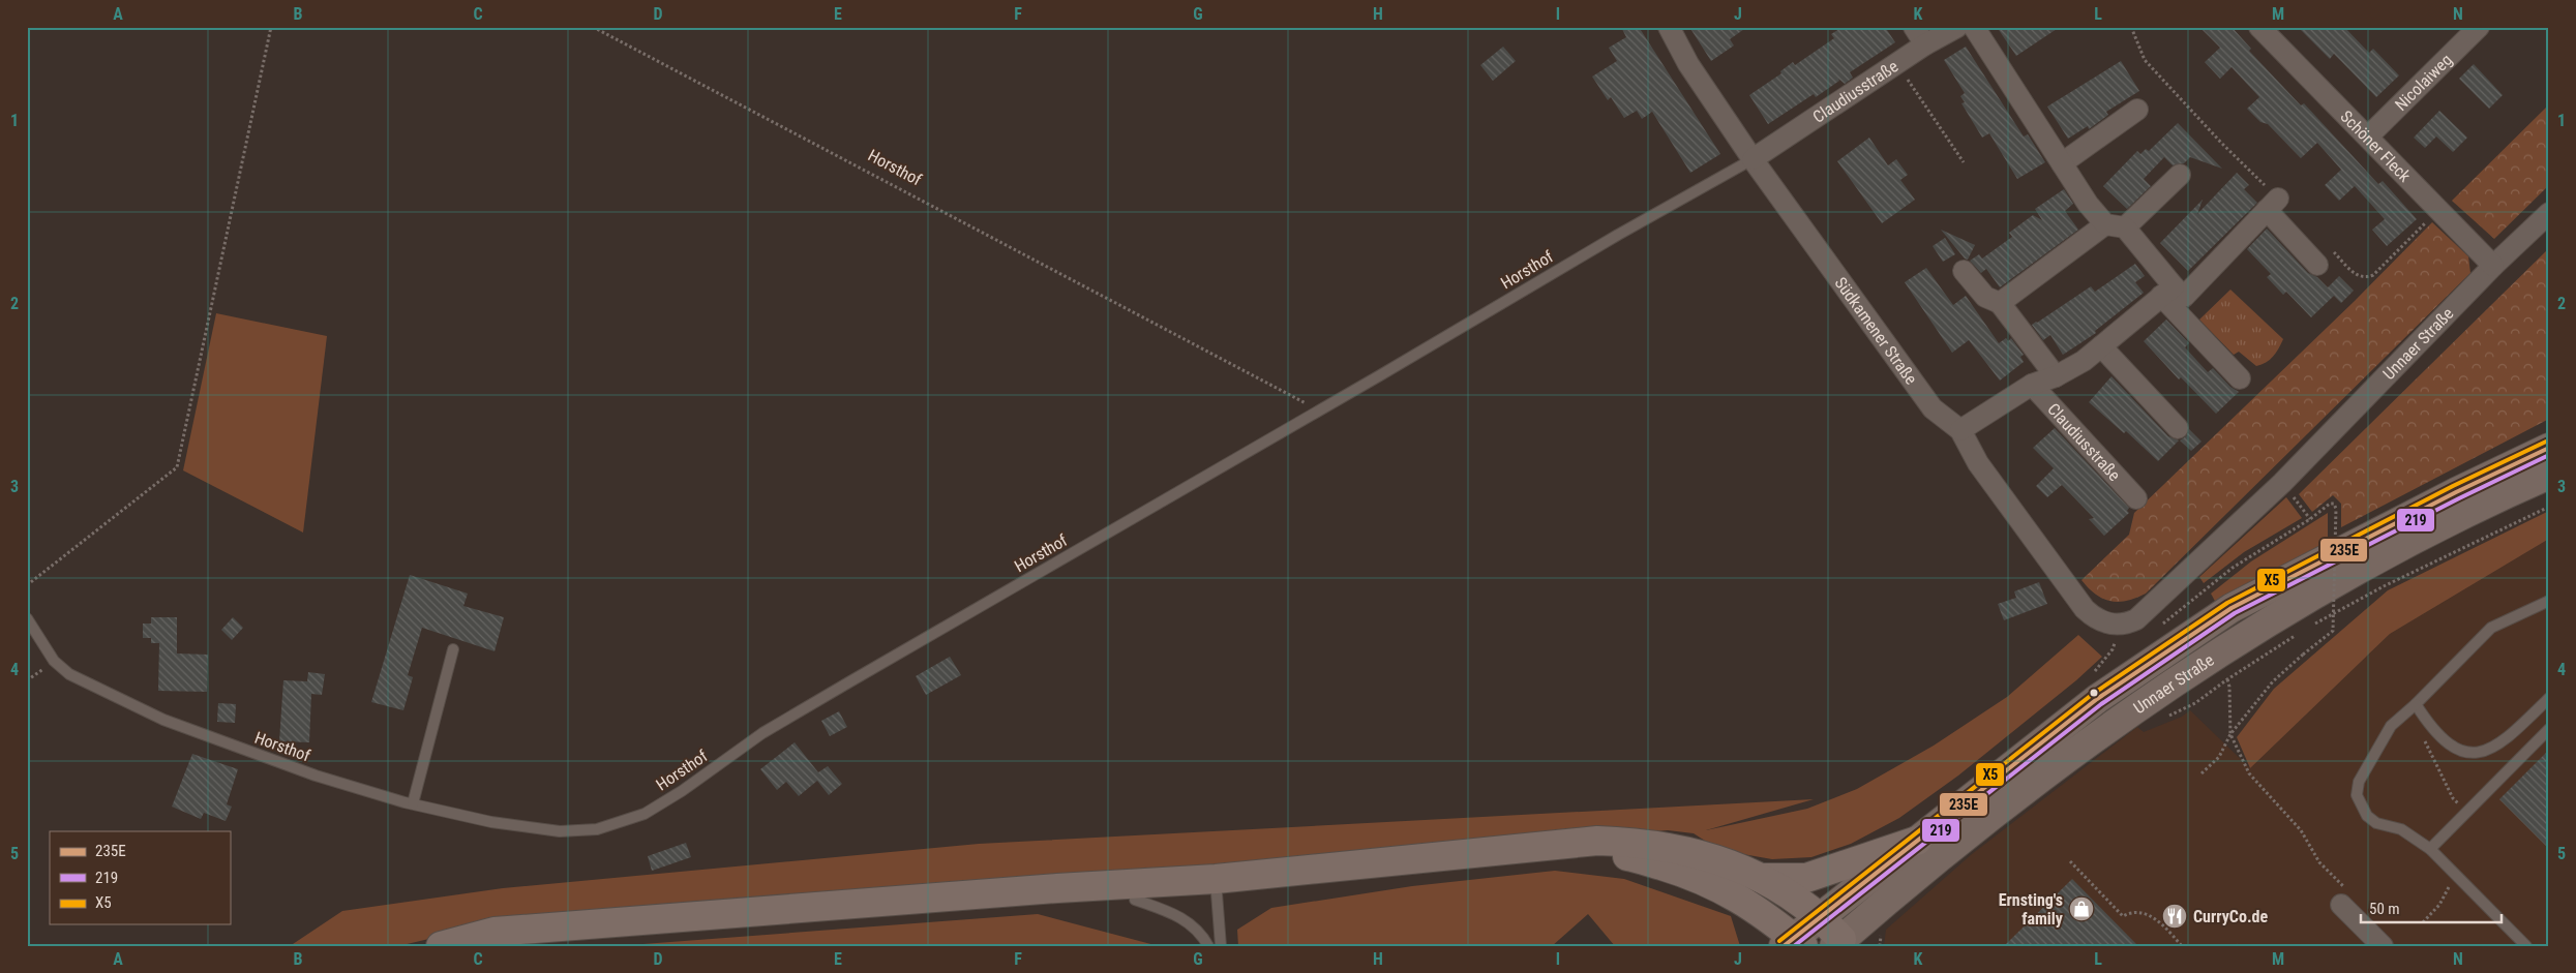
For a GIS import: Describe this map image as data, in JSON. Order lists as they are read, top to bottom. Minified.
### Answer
{"streets":{"main road":["Unnaer Straße"],"street":["Nicolaiweg","Claudiusstraße","Schöner Fleck","Südkamener Straße"],"lane":["Horsthof"]},"crossings":[["Nicolaiweg","Schöner Fleck"],["Claudiusstraße","Horsthof"],["Claudiusstraße","Südkamener Straße"],["Schöner Fleck","Unnaer Straße"],["Horsthof","Südkamener Straße"],["Südkamener Straße","Unnaer Straße"]],"places":{"shop":["Ernsting's family"],"restaurant":["CurryCo.de"]},"lines":["transit line X5","transit line 235E","transit line 219"],"legend":["235E","219","X5"],"scale_bar":"50 m","grid":{"columns":["A","B","C","D","E","F","G","H","I","J","K","L","M","N"],"rows":["1","2","3","4","5"]}}
